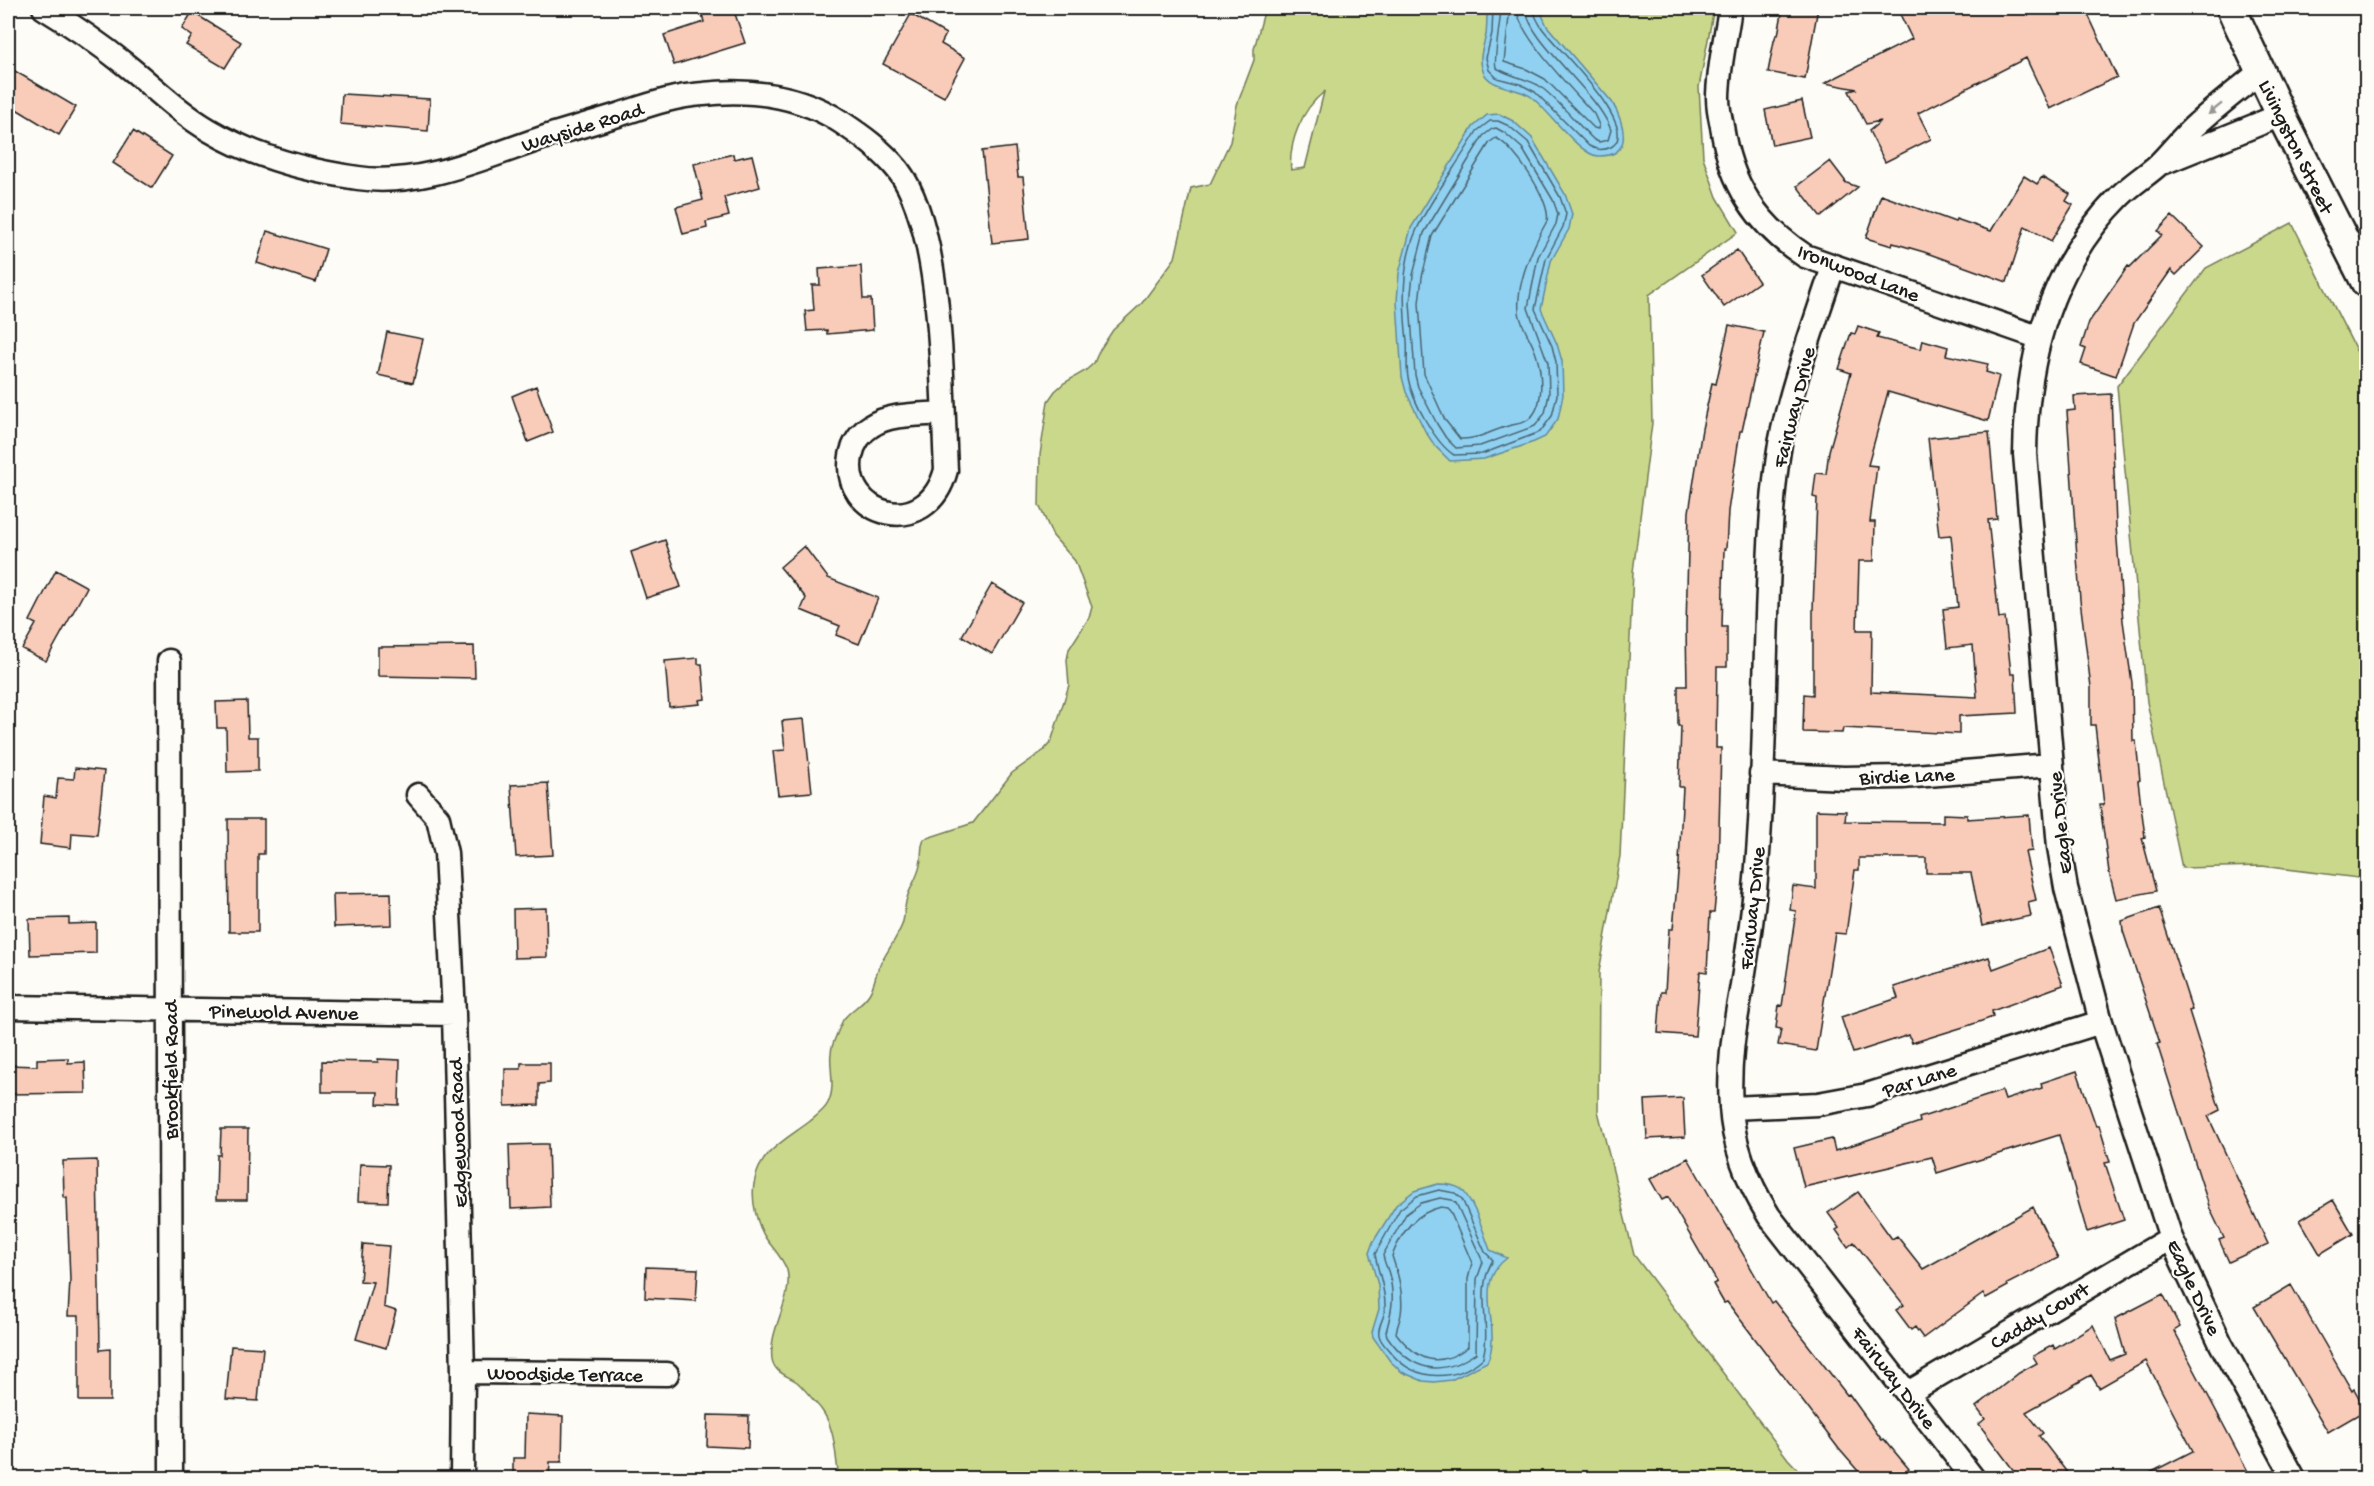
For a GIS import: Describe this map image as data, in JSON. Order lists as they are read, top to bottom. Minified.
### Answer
{"streets":{"street":["Wayside Road","Livingston Street","Ironwood Lane","Fairway Drive","Birdie Lane","Eagle Drive","Pinewold Avenue","Brookfield Road","Par Lane","Edgewood Road","Caddy Court","Woodside Terrace"]},"crossings":[["Livingston Street","Eagle Drive"],["Ironwood Lane","Fairway Drive"],["Ironwood Lane","Eagle Drive"],["Fairway Drive","Birdie Lane"],["Fairway Drive","Par Lane"],["Fairway Drive","Caddy Court"],["Birdie Lane","Eagle Drive"],["Eagle Drive","Par Lane"],["Eagle Drive","Caddy Court"],["Pinewold Avenue","Brookfield Road"],["Pinewold Avenue","Edgewood Road"],["Edgewood Road","Woodside Terrace"]]}
